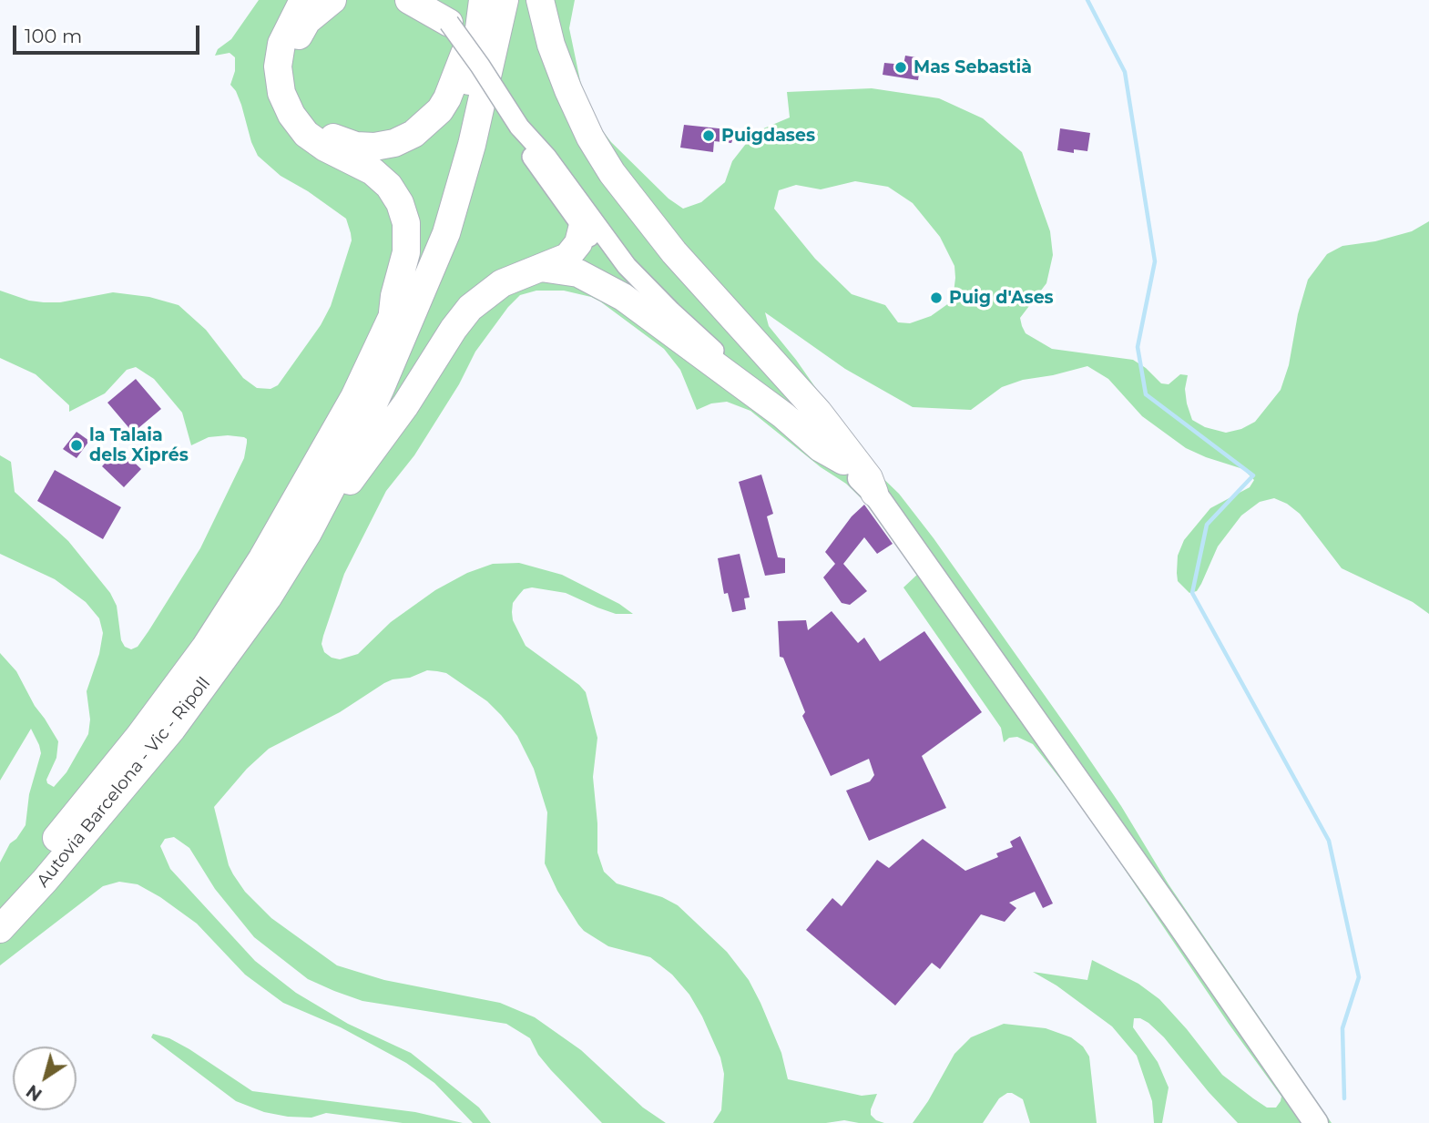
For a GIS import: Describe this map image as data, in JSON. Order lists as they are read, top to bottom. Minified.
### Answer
{"streets":{"highway":["Autovia Barcelona - Vic - Ripoll"]},"places":["Mas Sebastià","Puigdases","Puig d'Ases","la Talaia dels Xiprés"],"scale_bar":"100 m","north":"bottom left"}
